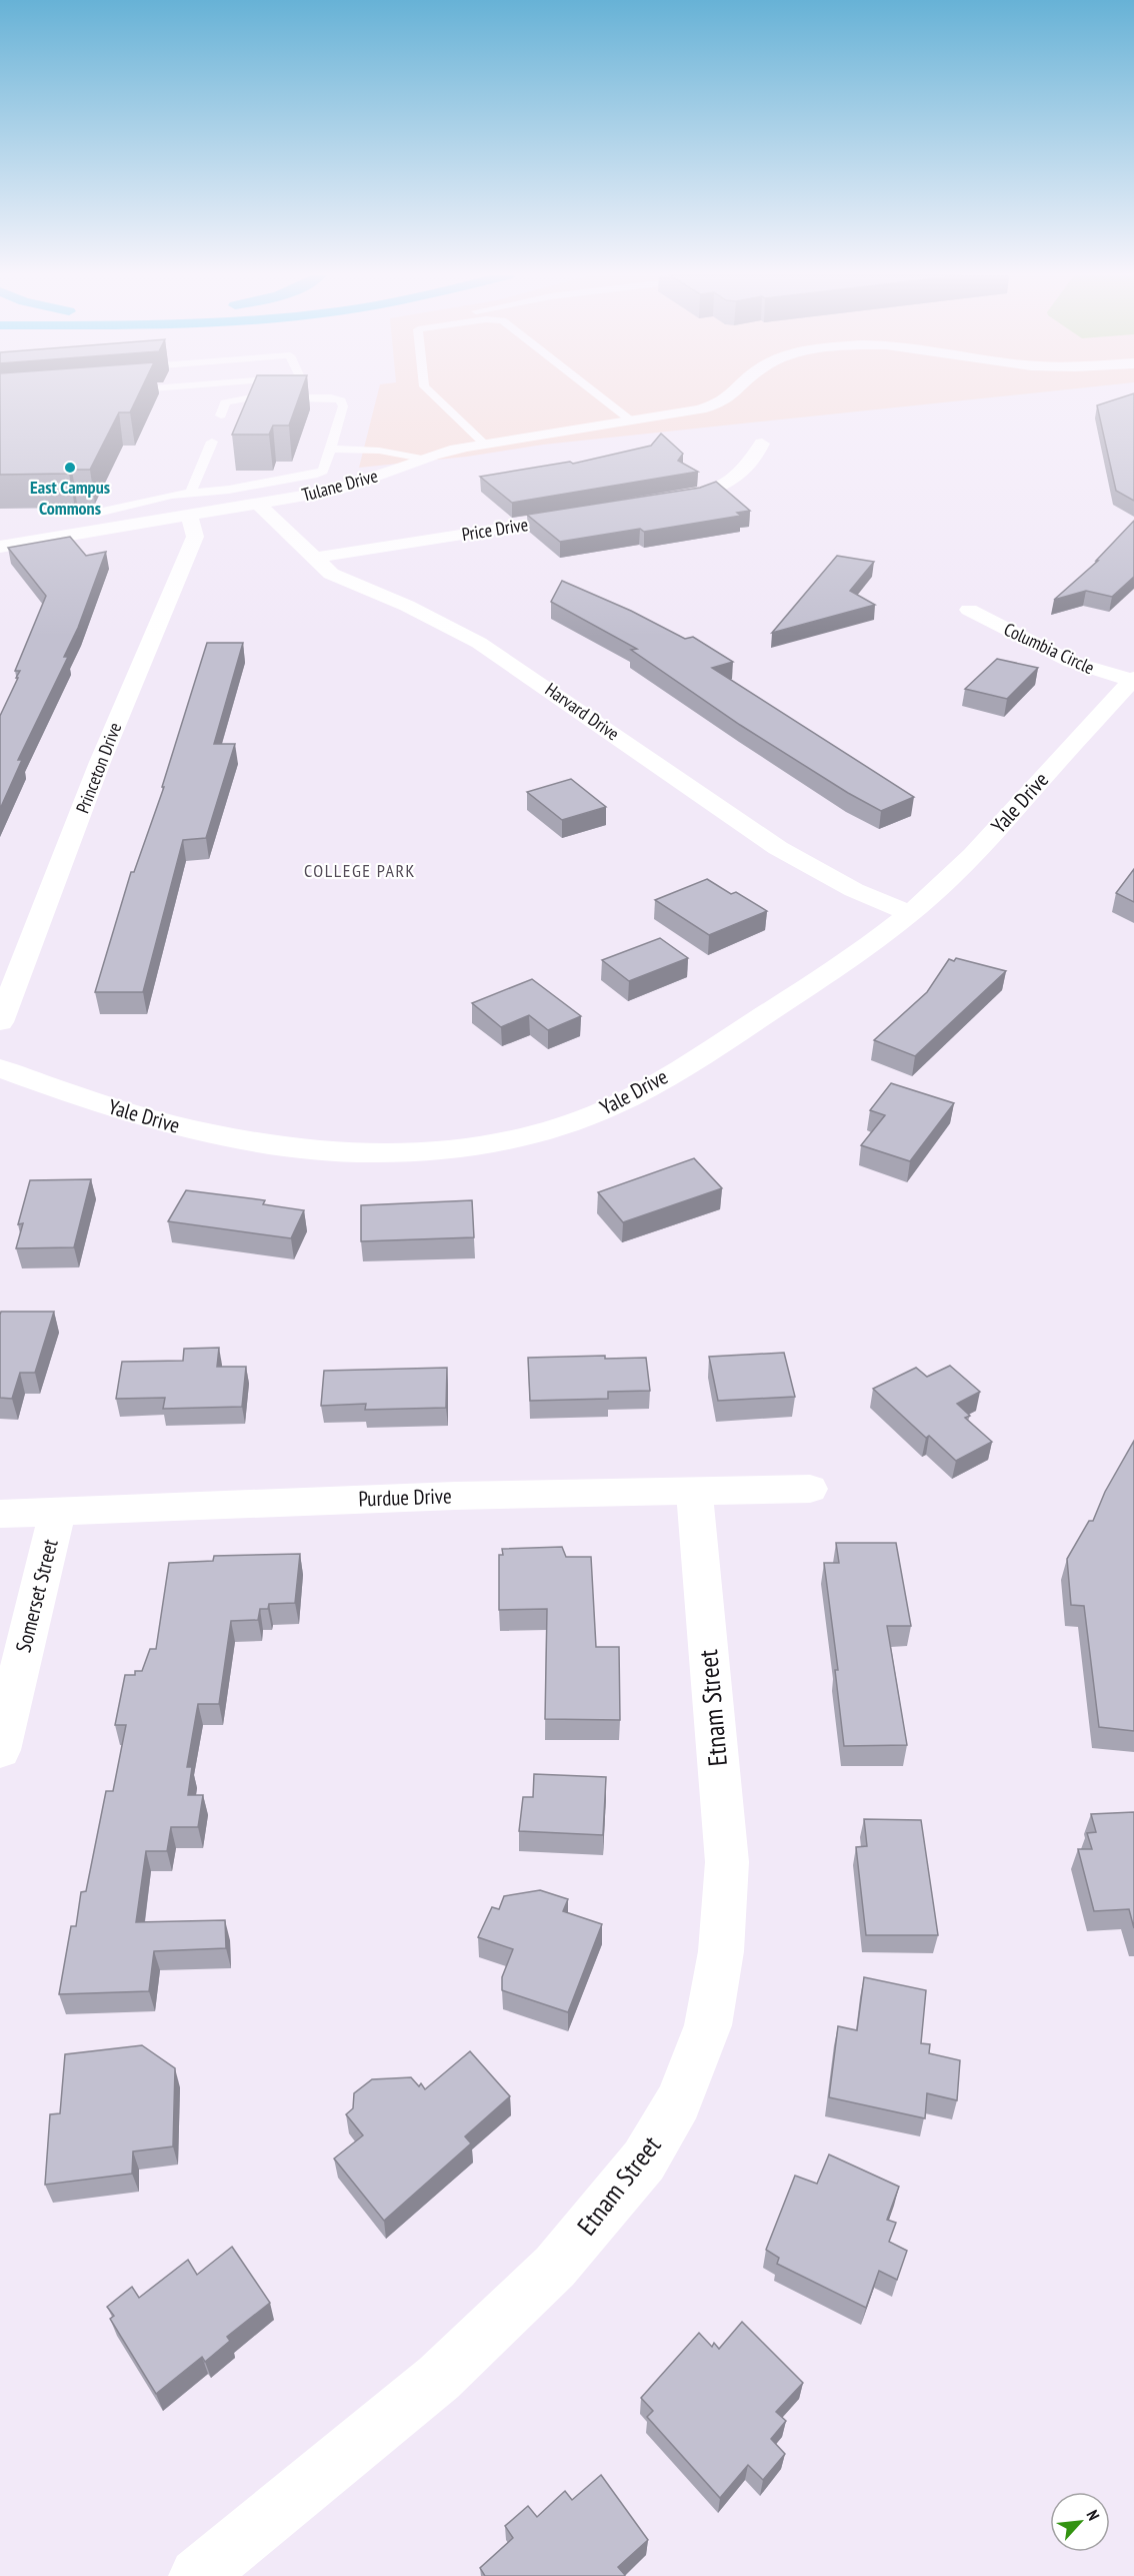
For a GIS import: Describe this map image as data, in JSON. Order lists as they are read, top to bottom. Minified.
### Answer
{"streets":{"street":["Tulane Drive","Price Drive","Columbia Circle","Harvard Drive","Princeton Drive","Yale Drive","Purdue Drive","Somerset Street","Etnam Street"]},"crossings":[["Tulane Drive","Harvard Drive"],["Tulane Drive","Princeton Drive"],["Price Drive","Harvard Drive"],["Columbia Circle","Yale Drive"],["Harvard Drive","Yale Drive"],["Purdue Drive","Somerset Street"],["Purdue Drive","Etnam Street"]],"districts":["COLLEGE PARK"],"places":["East Campus Commons"],"north":"top right"}
